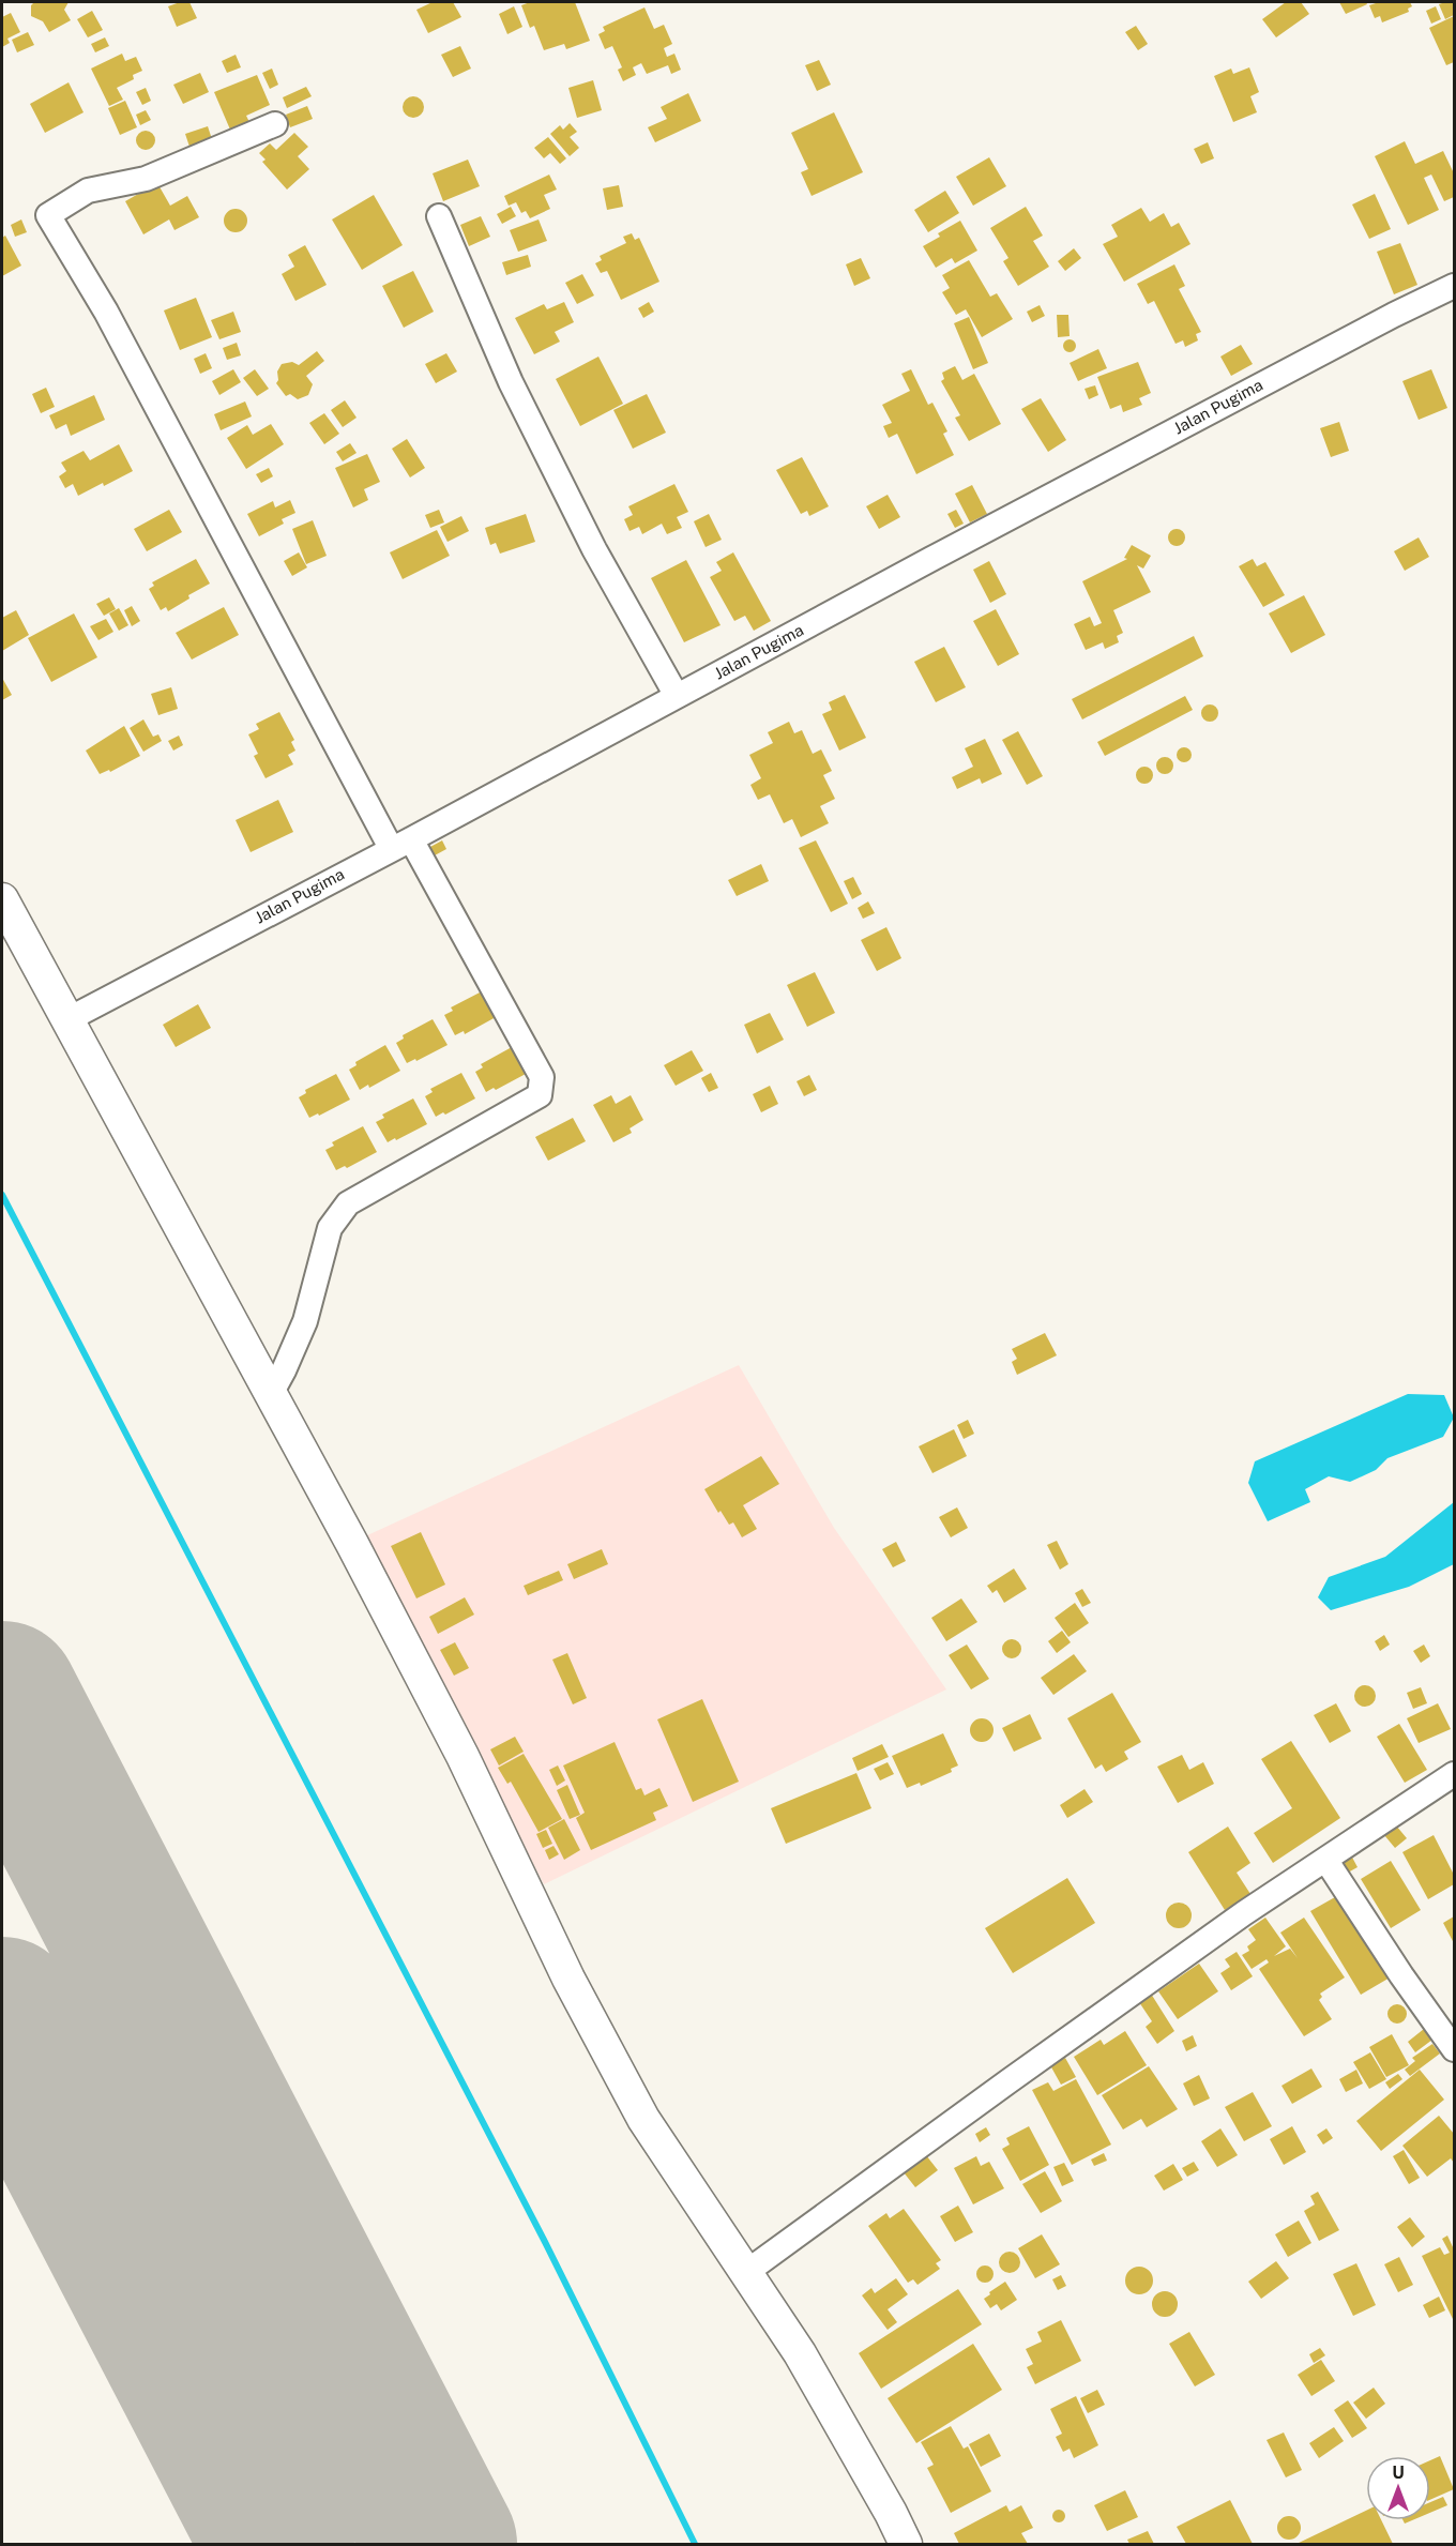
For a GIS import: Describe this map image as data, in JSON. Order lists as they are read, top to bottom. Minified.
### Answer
{"streets":{"street":["Jalan Pugima"]},"north":"top"}
